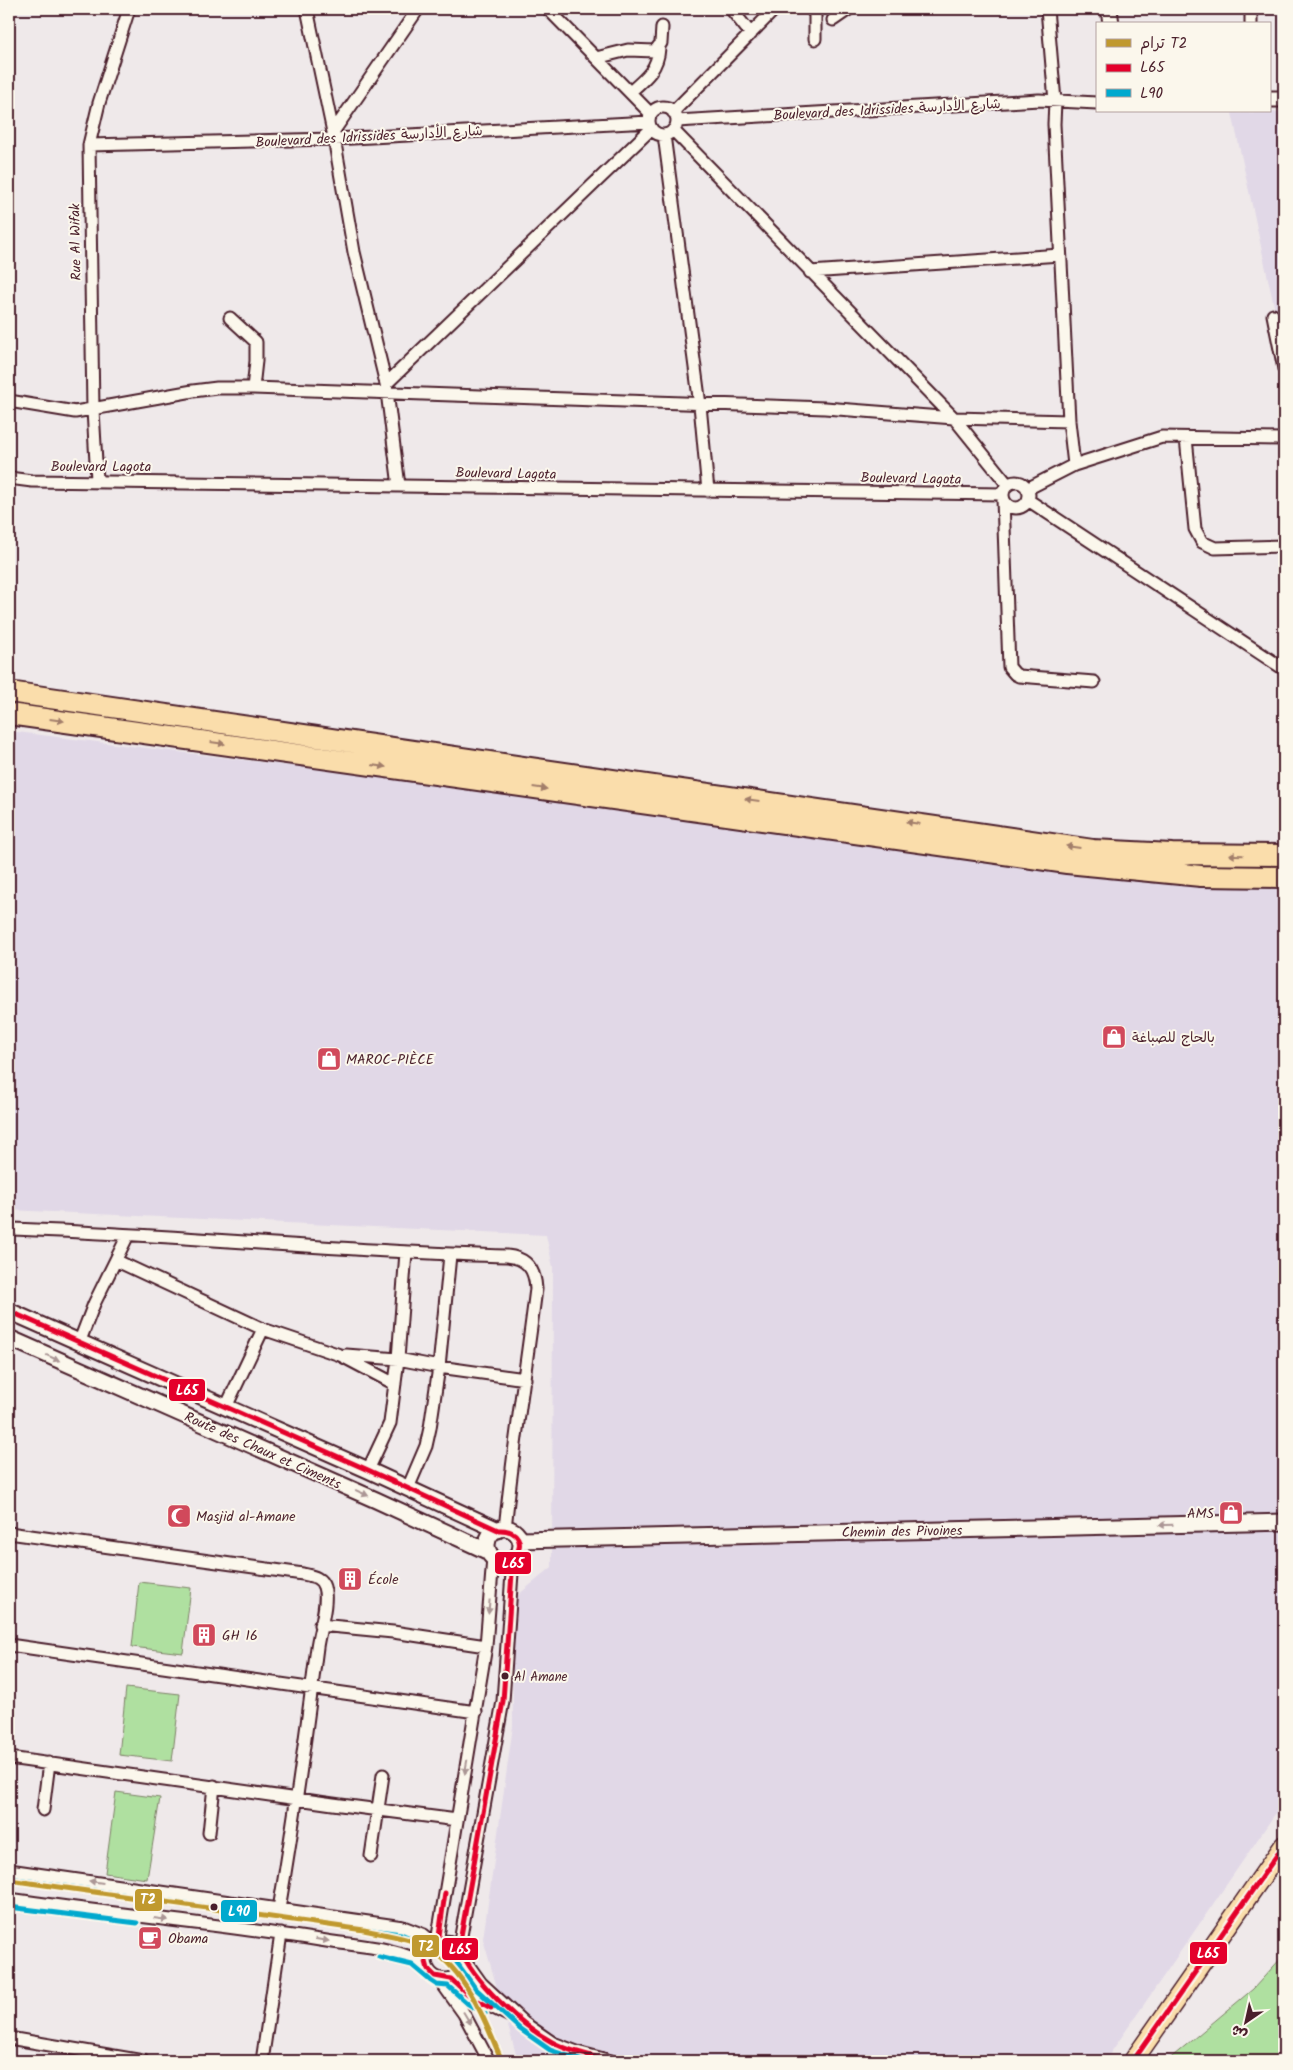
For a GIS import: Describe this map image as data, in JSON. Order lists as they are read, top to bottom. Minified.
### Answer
{"streets":{"street":["Boulevard des Idrissides شارع الأدارسة","Rue Al Wifak","Boulevard Lagota","Route des Chaux et Ciments","Chemin des Pivoines"]},"crossings":[["Boulevard des Idrissides شارع الأدارسة","Rue Al Wifak"],["Rue Al Wifak","Boulevard Lagota"],["Route des Chaux et Ciments","Chemin des Pivoines"]],"one_way":["Chemin des Pivoines"],"places":{"shop":["بالحاج للصباغة","MAROC-PIÈCE","AMS"],"mosque":["Masjid al-Amane"],"building":["École","GH 16"],"other":["Al Amane"],"cafe":["Obama"]},"lines":["transit line L65","transit line L90","tram line T2"],"legend":["ترام T2","L65","L90"],"north":"bottom left"}
